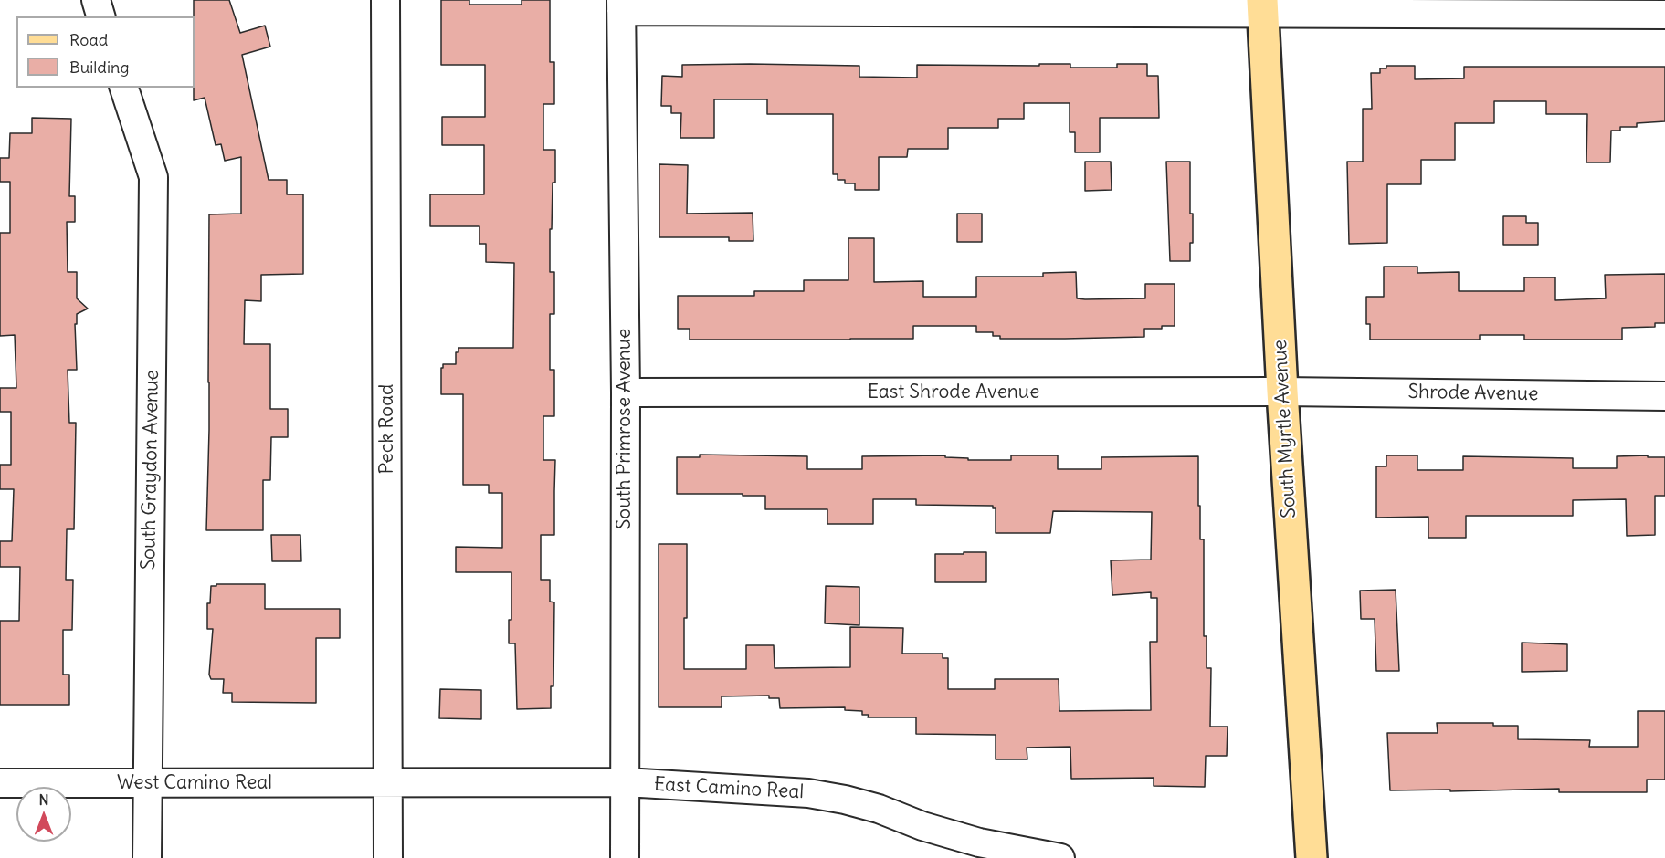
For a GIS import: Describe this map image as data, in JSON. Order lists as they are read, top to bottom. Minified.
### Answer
{"streets":{"main road":["South Myrtle Avenue"],"street":["East Shrode Avenue","Shrode Avenue","Peck Road","South Primrose Avenue","South Graydon Avenue","West Camino Real","East Camino Real"]},"crossings":[["East Shrode Avenue","Shrode Avenue"],["East Shrode Avenue","South Primrose Avenue"],["East Shrode Avenue","South Myrtle Avenue"],["Shrode Avenue","South Myrtle Avenue"],["Peck Road","West Camino Real"],["Peck Road","East Camino Real"],["South Primrose Avenue","East Camino Real"],["South Graydon Avenue","West Camino Real"],["West Camino Real","East Camino Real"]],"legend":["Road","Building"],"north":"top"}
